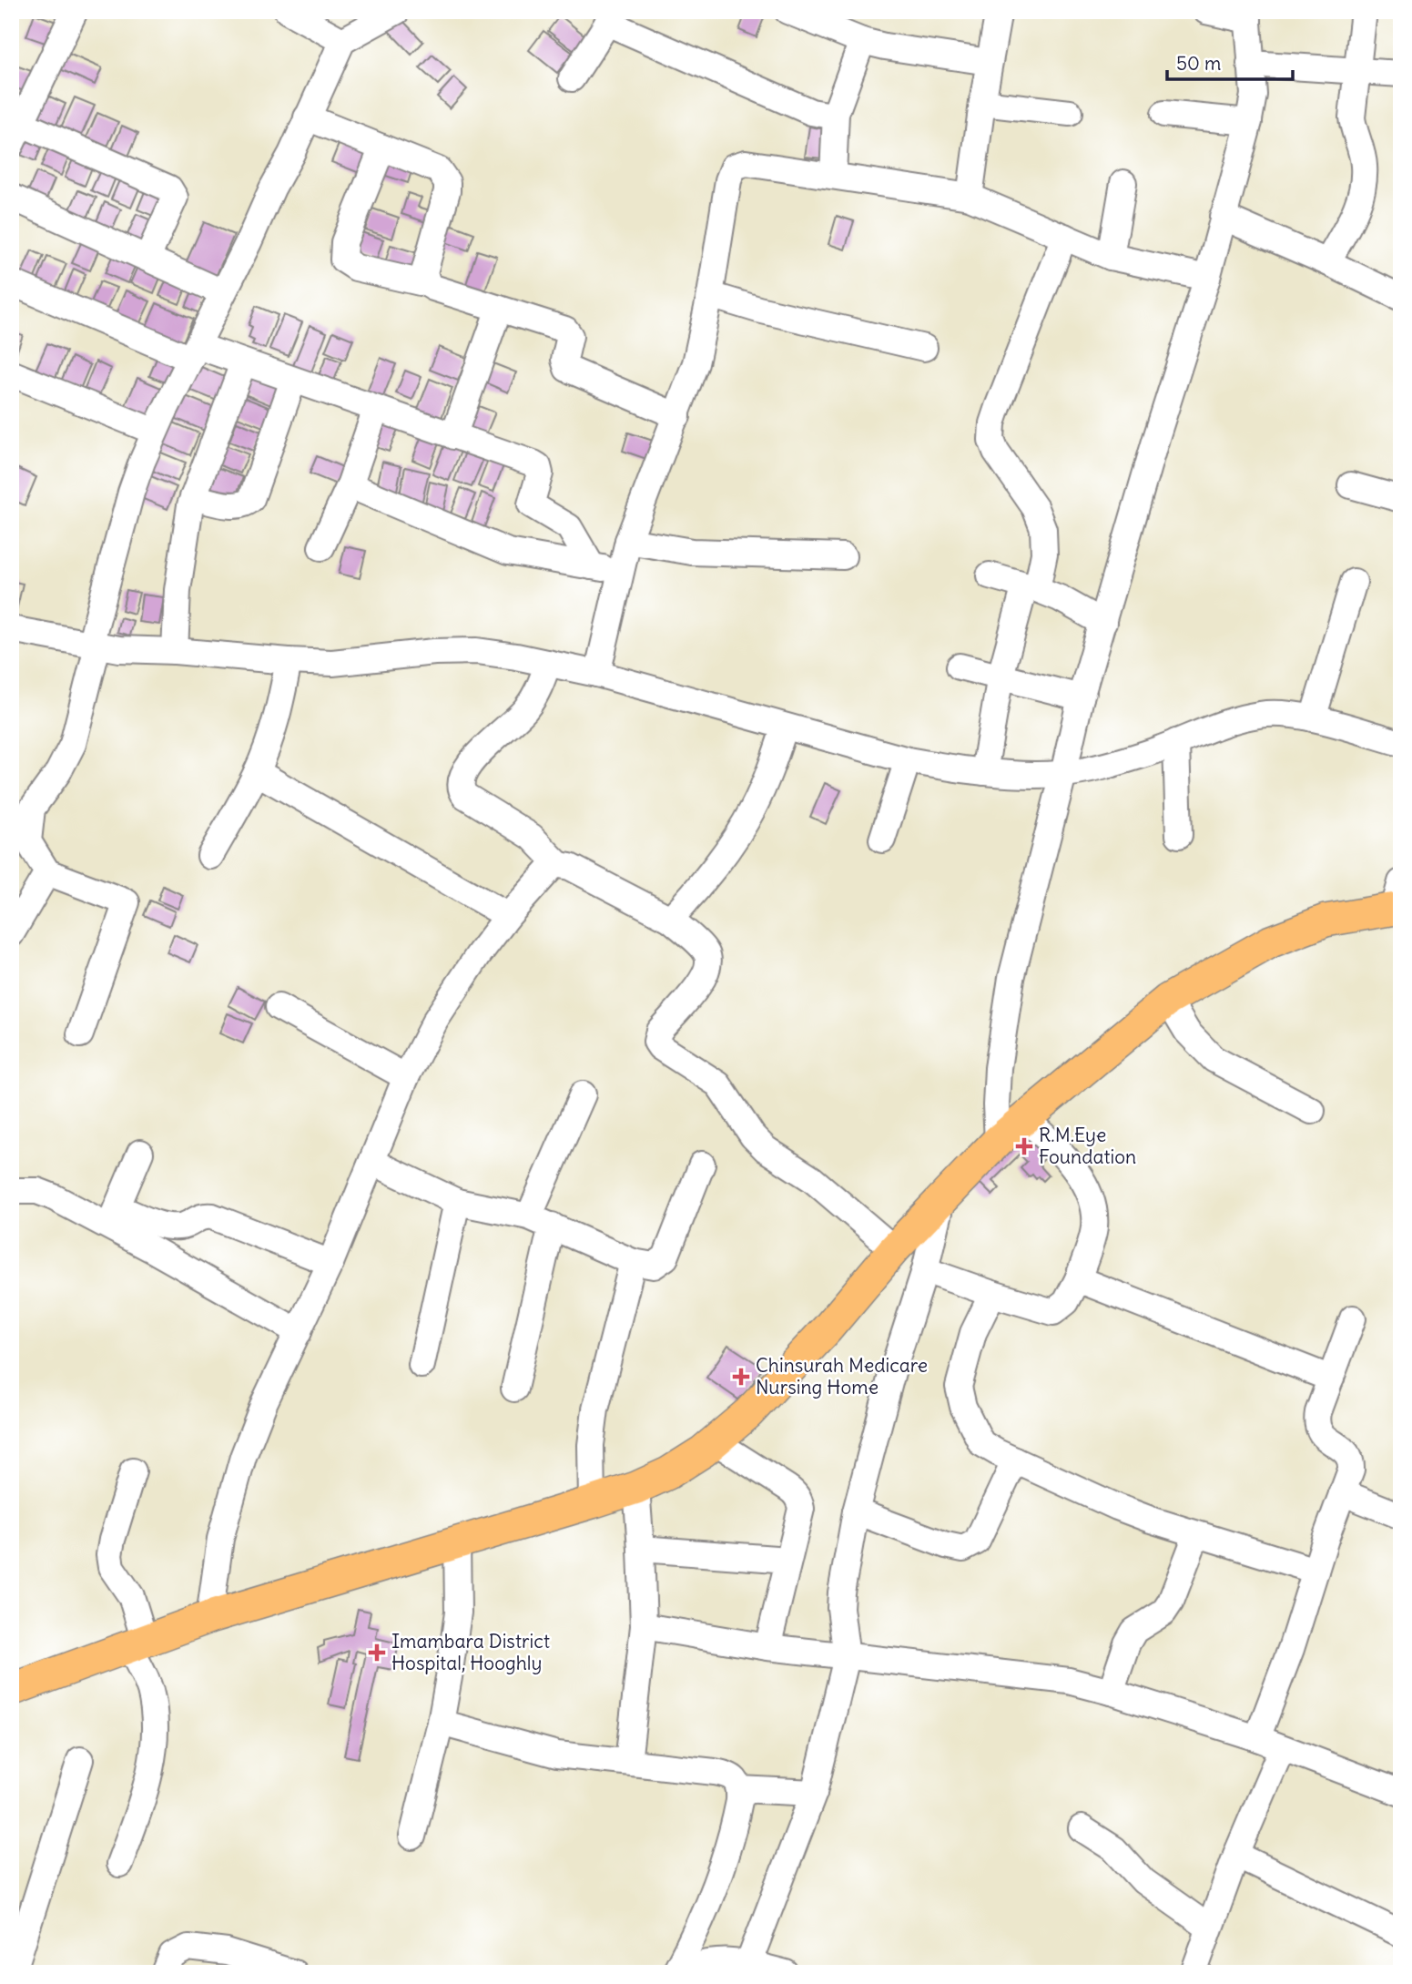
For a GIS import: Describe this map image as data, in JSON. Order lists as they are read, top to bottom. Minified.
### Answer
{"places":{"health":["R.M.Eye Foundation","Chinsurah Medicare Nursing Home","Imambara District Hospital, Hooghly"]},"scale_bar":"50 m"}
